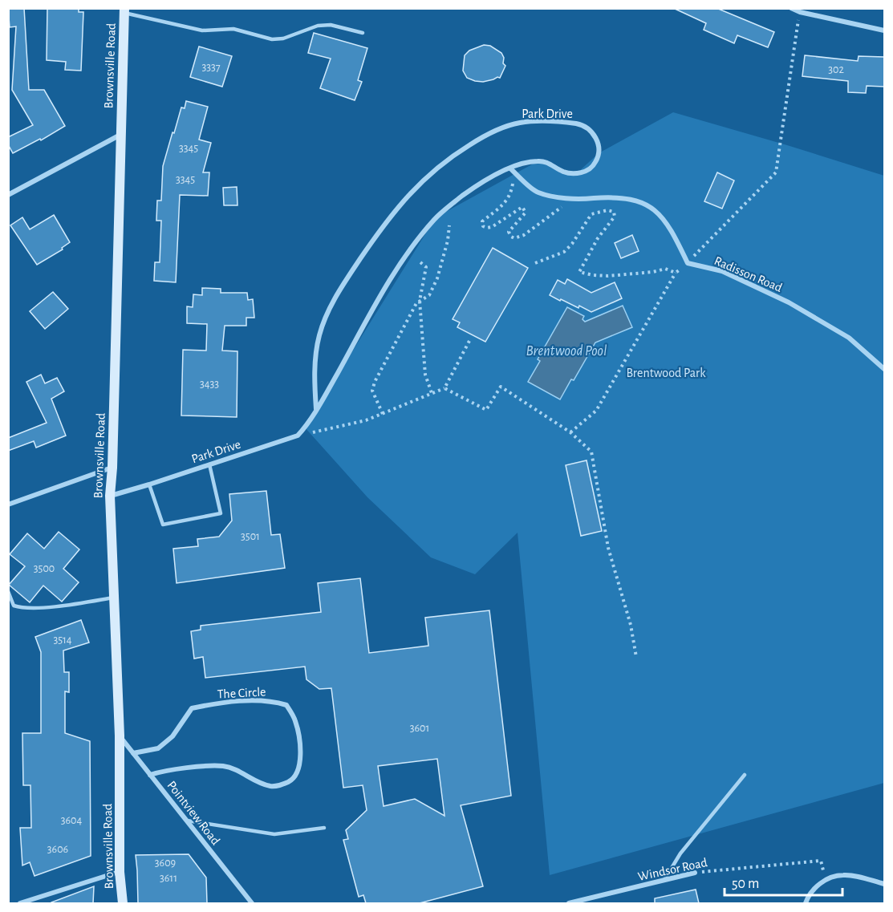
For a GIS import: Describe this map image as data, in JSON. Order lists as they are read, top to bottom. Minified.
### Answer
{"streets":{"main road":["Brownsville Road"],"street":["Park Drive","Radisson Road","The Circle","Pointview Road","Windsor Road"]},"crossings":[["Brownsville Road","Park Drive"],["Brownsville Road","Pointview Road"],["The Circle","Pointview Road"]],"water":["Brentwood Pool"],"parks":["Brentwood Park"],"house_numbers":["3337","302","3345","3345","3433","3501","3500","3514","3601","3604","3606","3609","3611"],"scale_bar":"50 m"}
